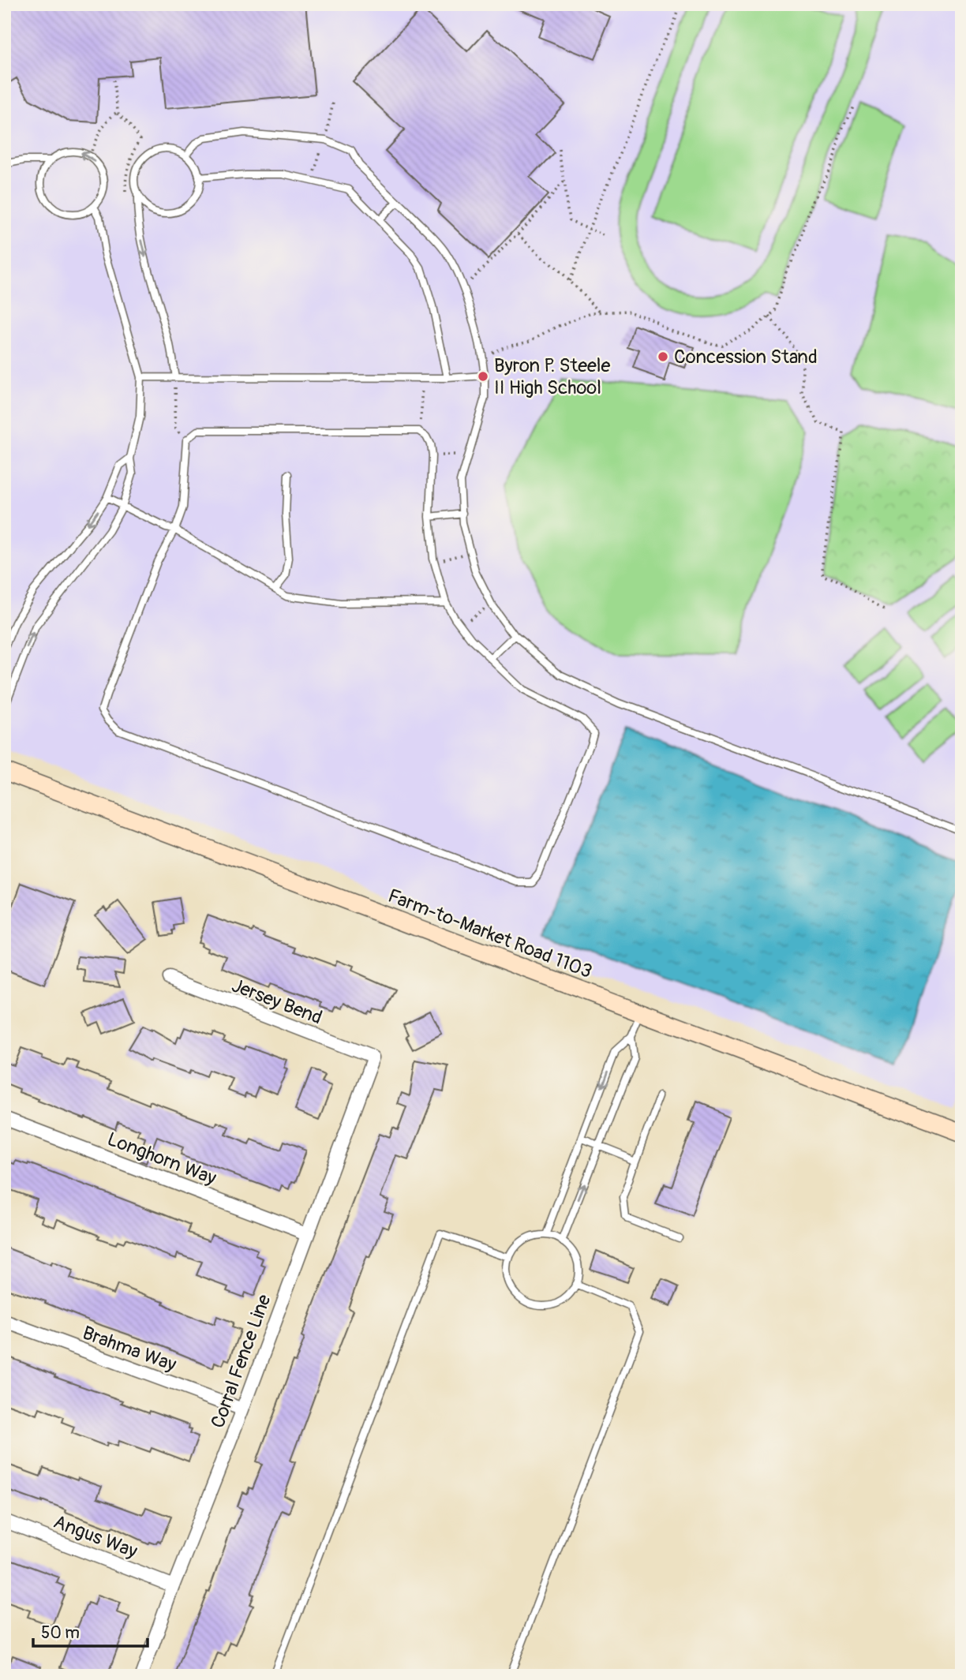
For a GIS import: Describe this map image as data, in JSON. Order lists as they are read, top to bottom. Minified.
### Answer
{"streets":{"main road":["Farm-to-Market Road 1103"],"street":["Jersey Bend","Longhorn Way","Brahma Way","Corral Fence Line","Angus Way"]},"crossings":[["Jersey Bend","Corral Fence Line"],["Longhorn Way","Corral Fence Line"],["Brahma Way","Corral Fence Line"],["Corral Fence Line","Angus Way"]],"places":["Concession Stand","Byron P. Steele II High School"],"scale_bar":"50 m"}
